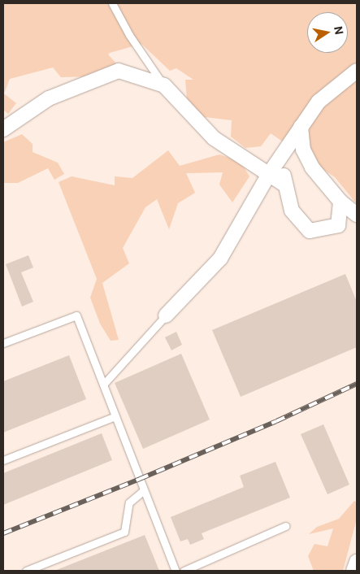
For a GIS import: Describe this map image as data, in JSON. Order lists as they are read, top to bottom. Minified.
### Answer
{"north":"right"}
